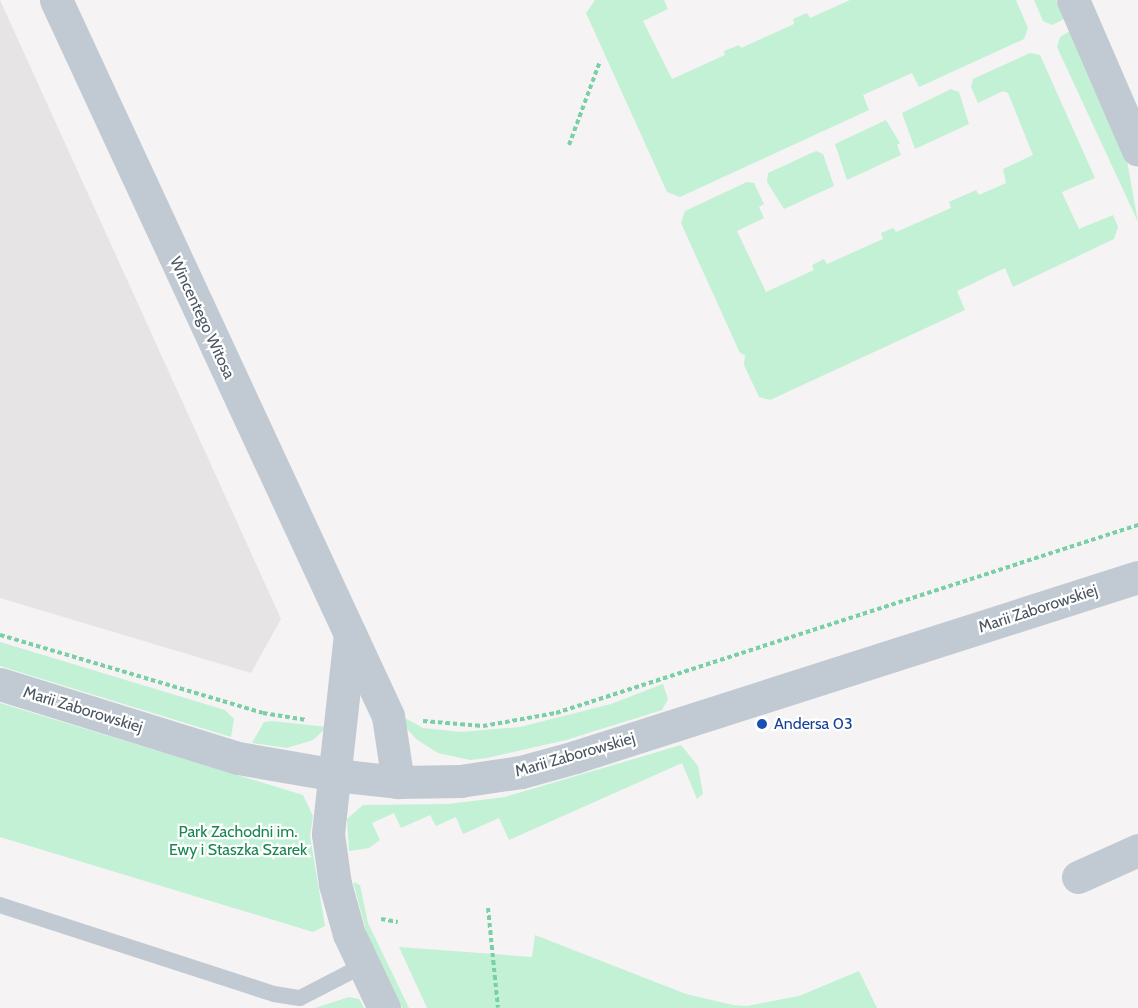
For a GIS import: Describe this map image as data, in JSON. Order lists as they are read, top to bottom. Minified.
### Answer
{"streets":{"street":["Wincentego Witosa","Marii Zaborowskiej"]},"crossings":[["Wincentego Witosa","Marii Zaborowskiej"]],"parks":["Park Zachodni im. Ewy i Staszka Szarek"],"places":["Andersa 03"]}
